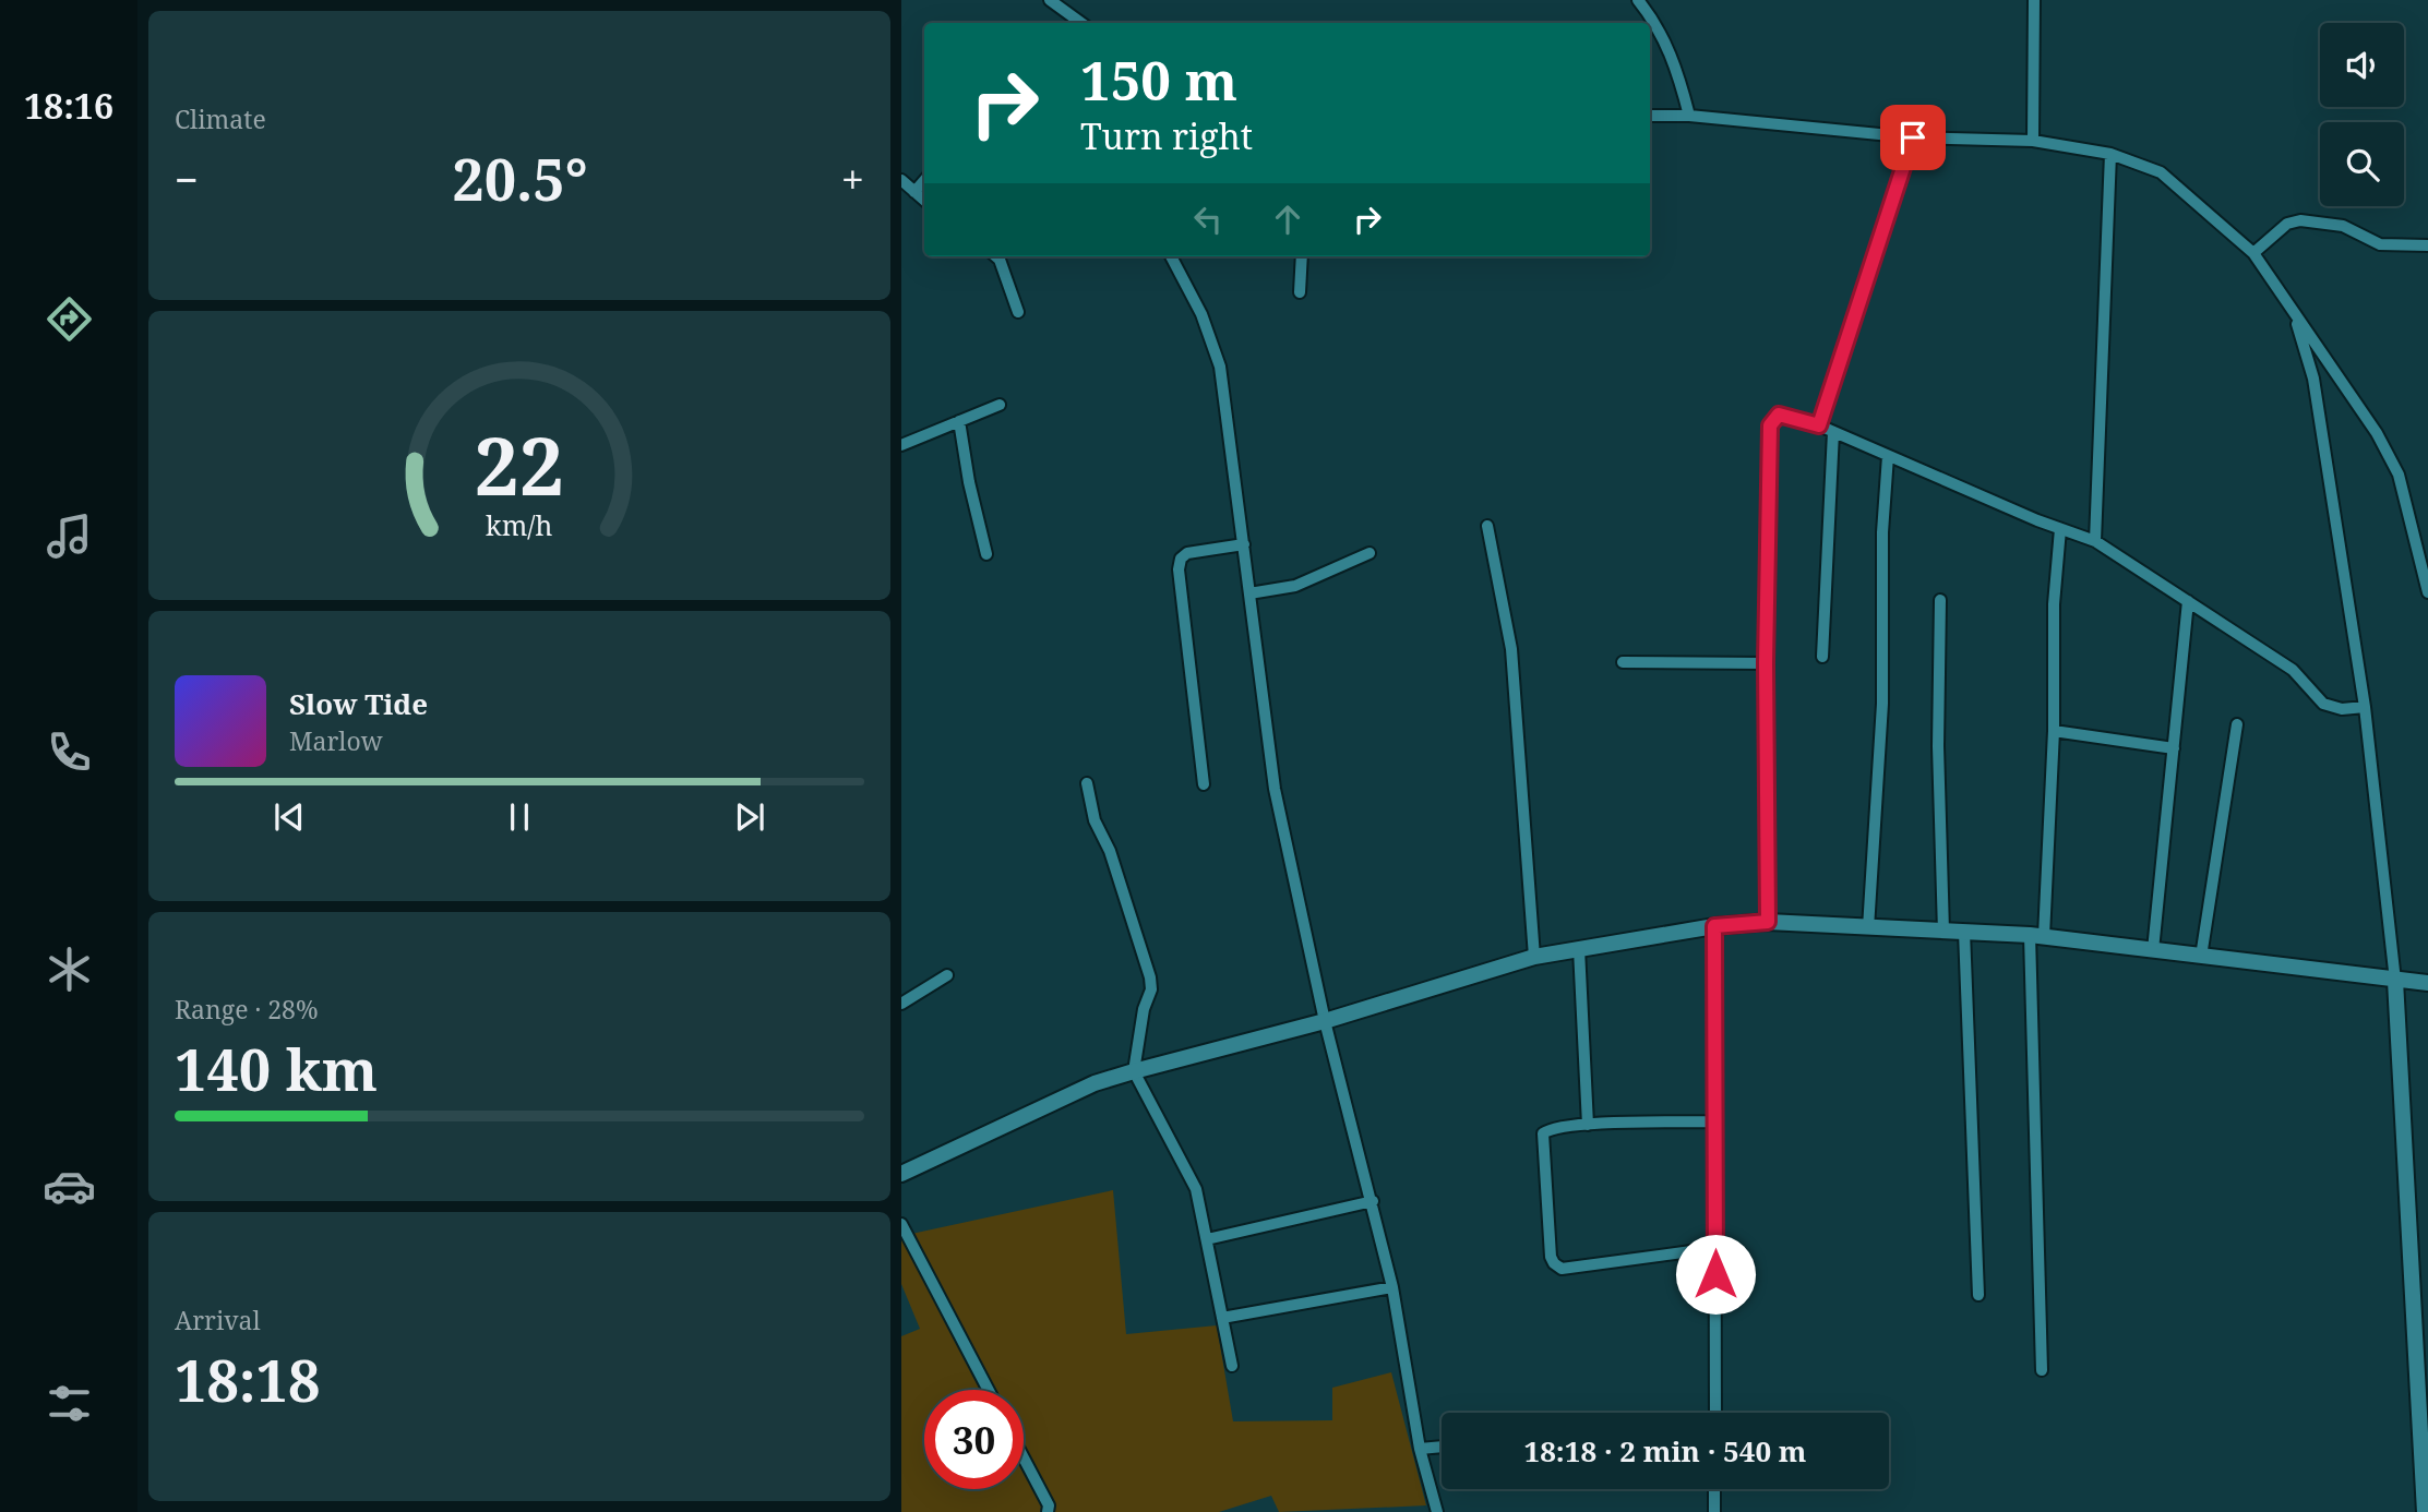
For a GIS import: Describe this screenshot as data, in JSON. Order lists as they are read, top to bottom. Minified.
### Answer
{"page":{"tabs":"18:16","tile":["Climate",["Range · 28%","140 km"],["Arrival","18:18"]],"turn":["150 m","Turn right"],"heat":["−","20.5°","+"],"song":["Slow Tide","Marlow"],"limit":"30","trip":"18:18 · 2 min · 540 m","gauge":["22","km/h"]}}
